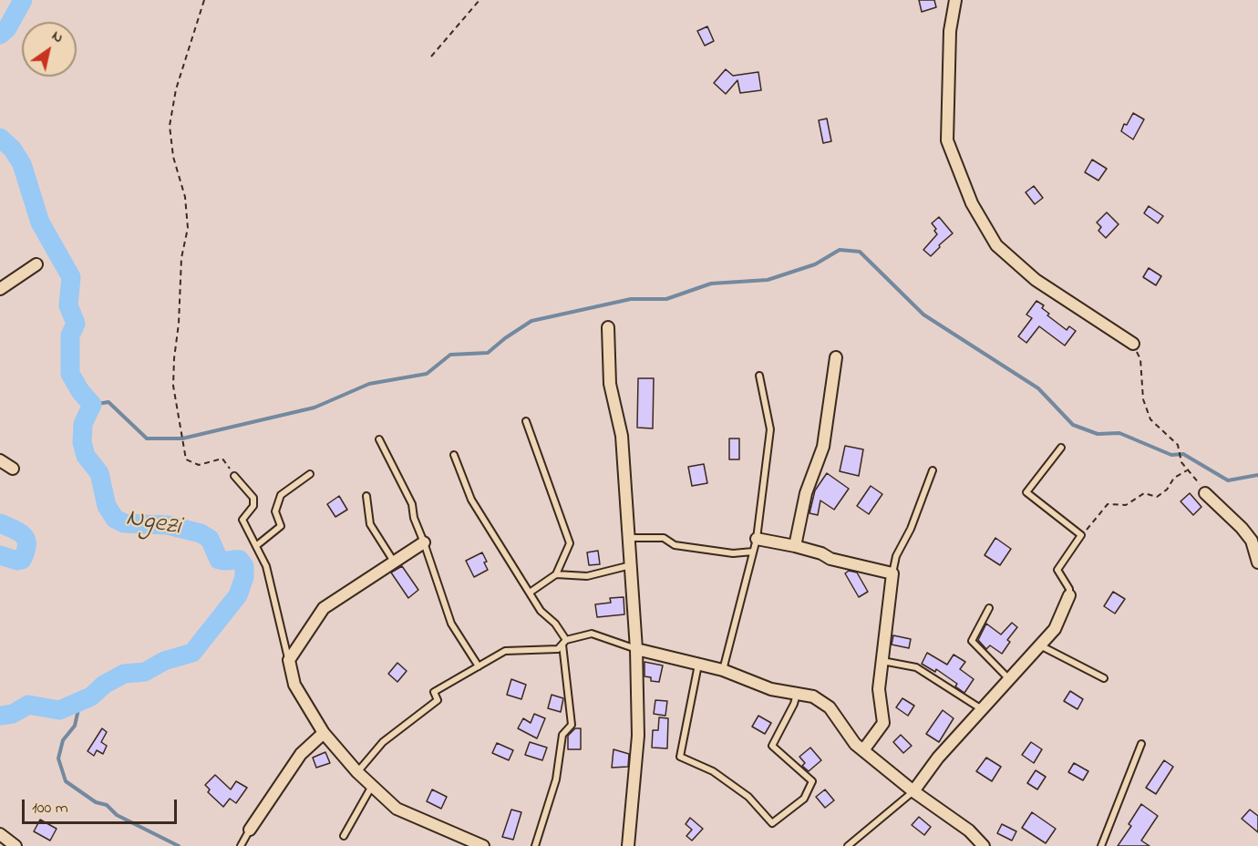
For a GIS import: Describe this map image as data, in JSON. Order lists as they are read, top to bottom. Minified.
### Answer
{"water":["Ngezi"],"scale_bar":"100 m","north":"top right"}
